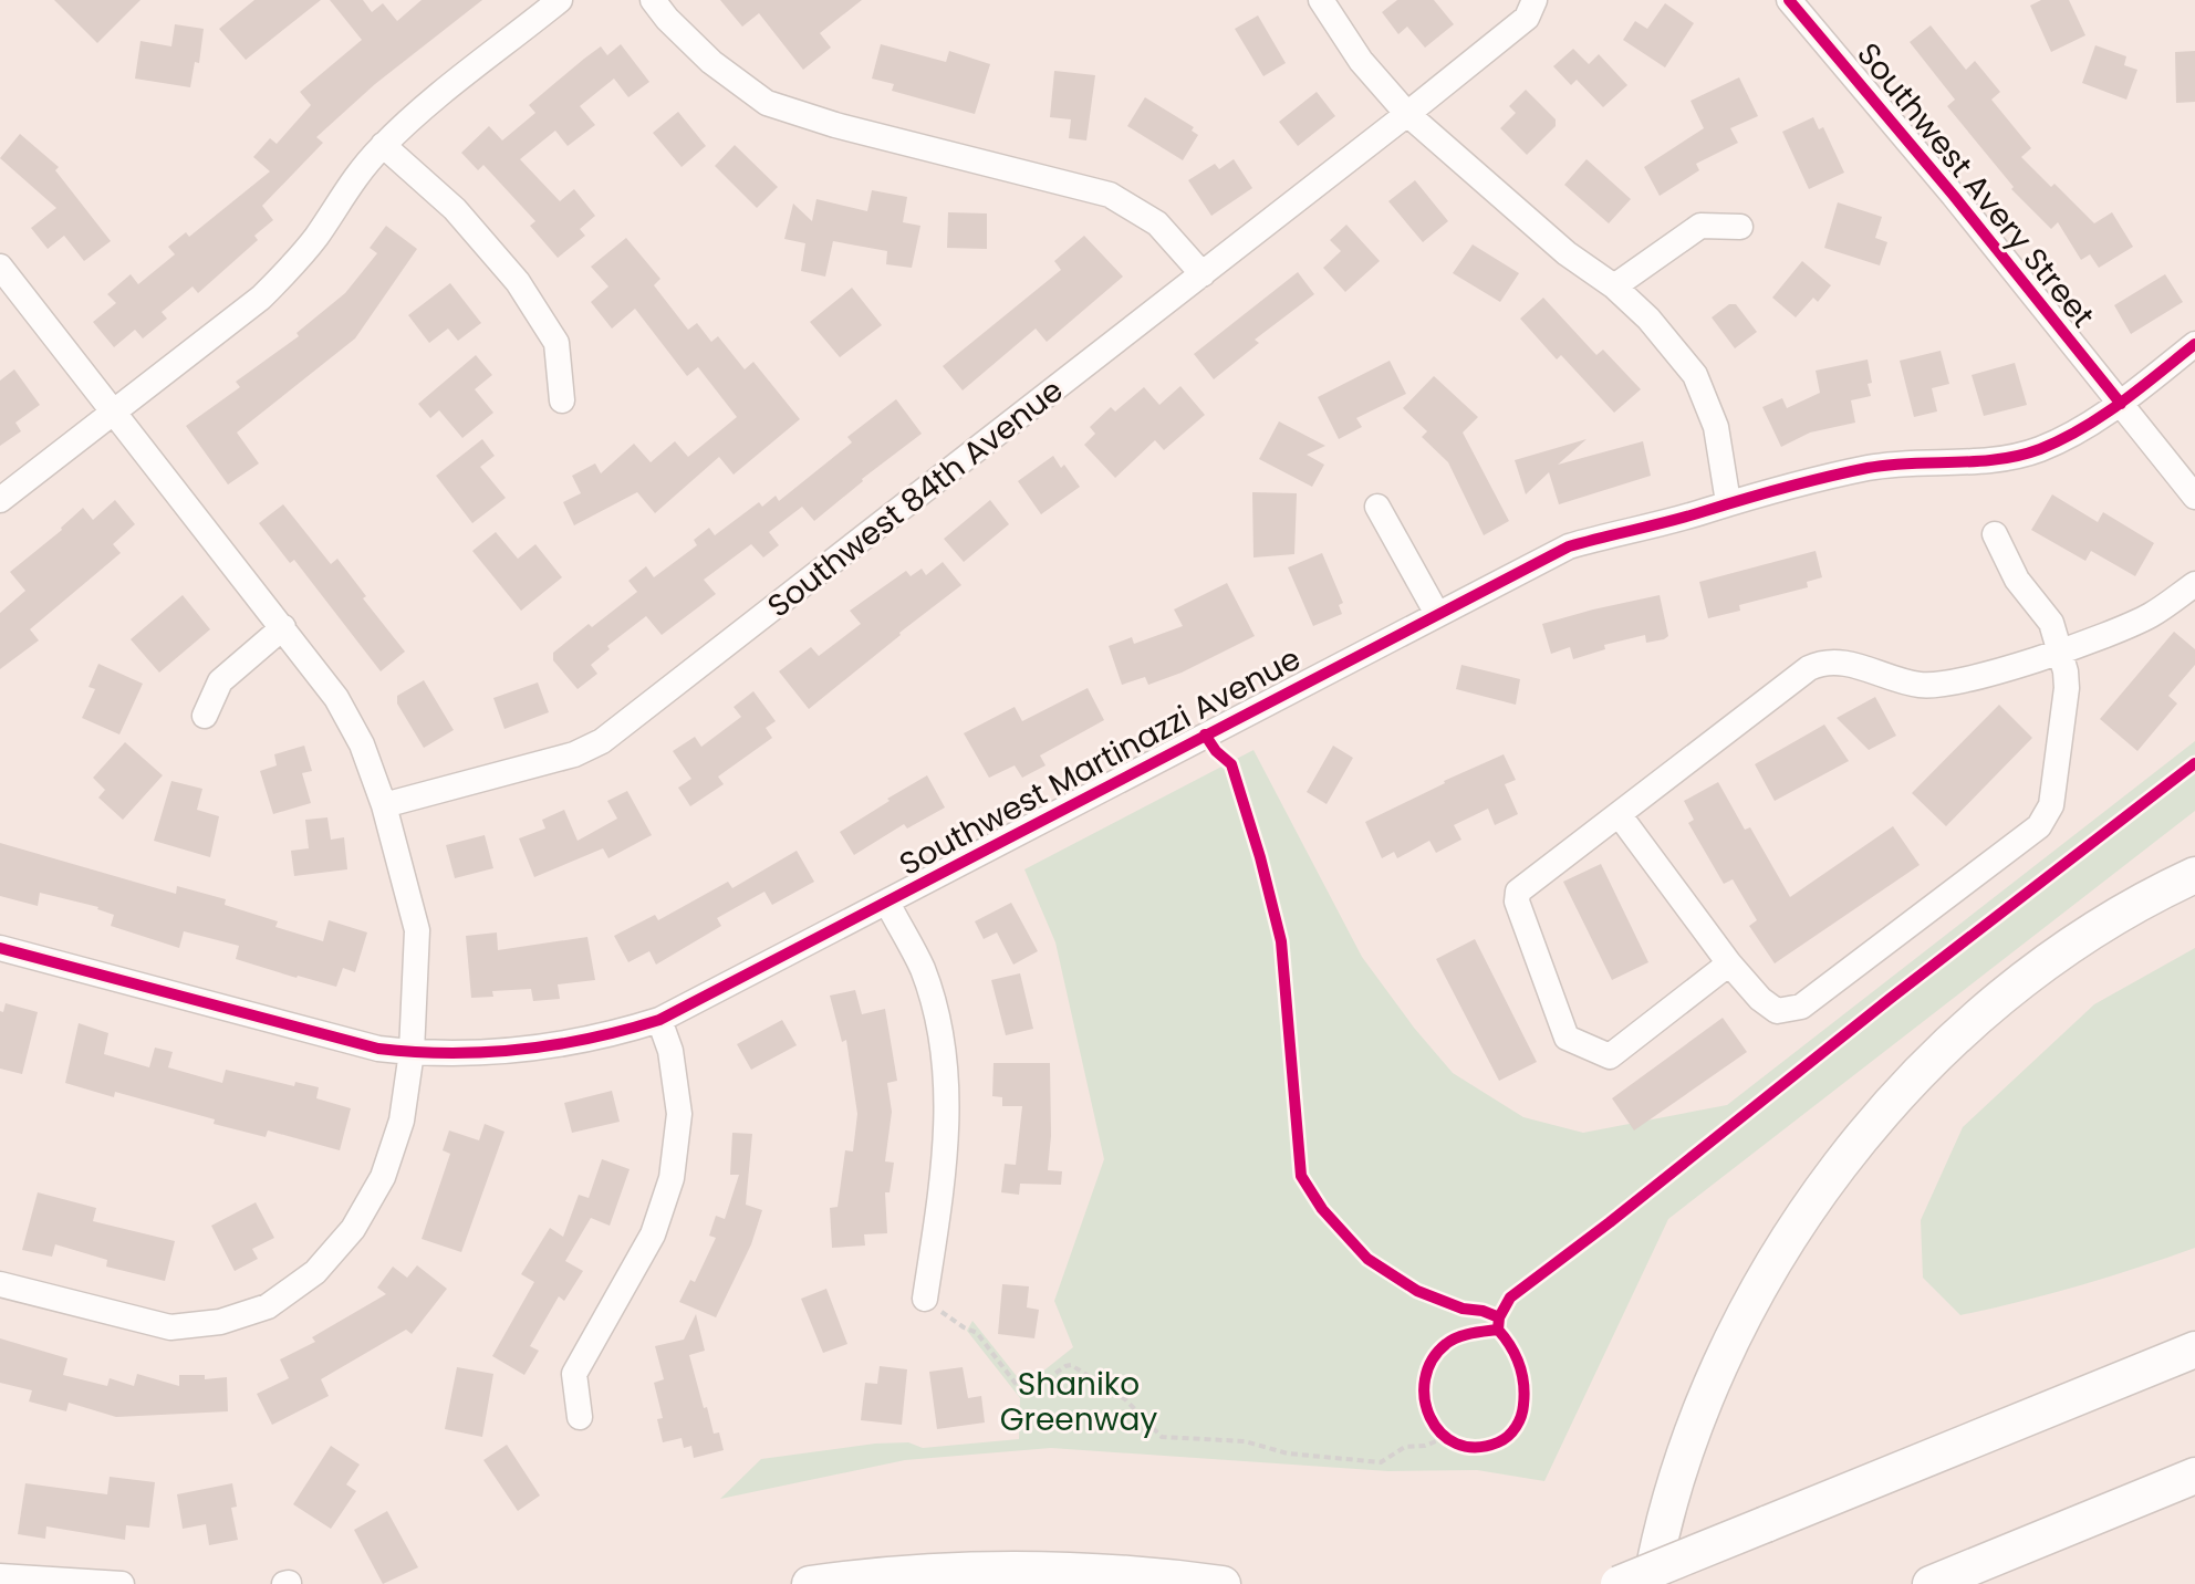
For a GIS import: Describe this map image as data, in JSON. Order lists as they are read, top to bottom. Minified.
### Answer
{"streets":{"street":["Southwest Avery Street","Southwest 84th Avenue","Southwest Martinazzi Avenue"]},"crossings":[["Southwest Avery Street","Southwest Martinazzi Avenue"]],"parks":["Shaniko Greenway"]}
